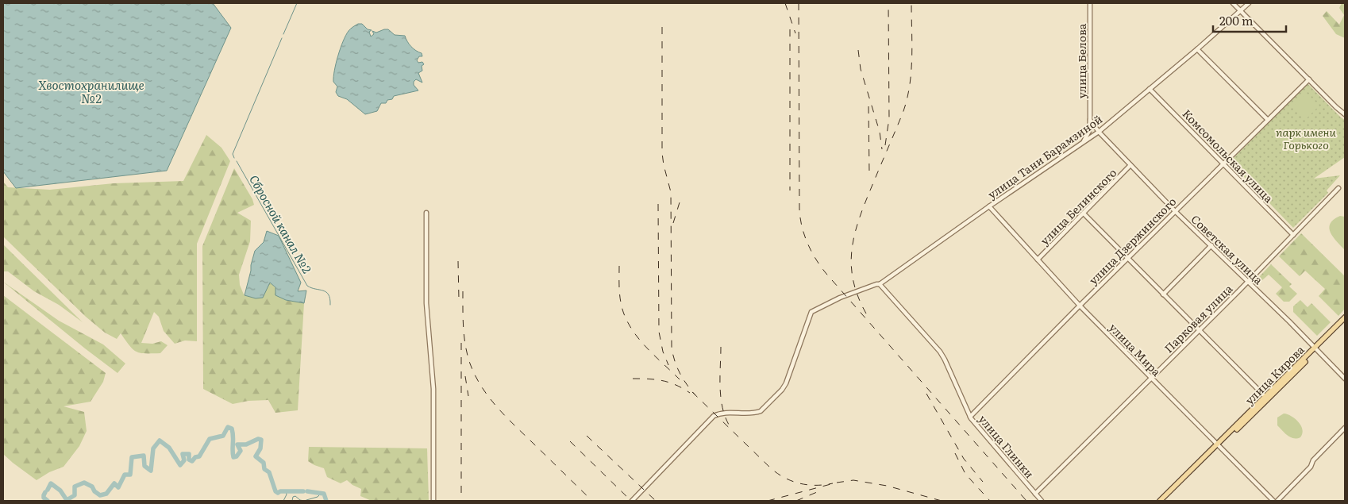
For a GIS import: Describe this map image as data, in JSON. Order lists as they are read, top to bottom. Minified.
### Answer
{"streets":{"main road":["улица Кирова"],"street":["улица Белова","Комсомольская улица","улица Тани Барамзиной","улица Белинского","улица Дзержинского","Советская улица","Парковая улица","улица Мира","улица Глинки"]},"crossings":[["улица Белова","улица Тани Барамзиной"],["Комсомольская улица","улица Тани Барамзиной"],["Комсомольская улица","улица Дзержинского"],["Комсомольская улица","Парковая улица"],["улица Тани Барамзиной","Советская улица"],["улица Тани Барамзиной","улица Мира"],["улица Тани Барамзиной","улица Глинки"],["улица Белинского","Советская улица"],["улица Белинского","улица Мира"],["улица Дзержинского","Советская улица"],["улица Дзержинского","улица Мира"],["улица Дзержинского","улица Глинки"],["Советская улица","Парковая улица"],["Советская улица","улица Кирова"],["Парковая улица","улица Мира"],["Парковая улица","улица Глинки"],["улица Мира","улица Кирова"]],"water":["Хвостохранилище №2","Сбросной канал №2"],"parks":["парк имени Горького"],"scale_bar":"200 m"}
